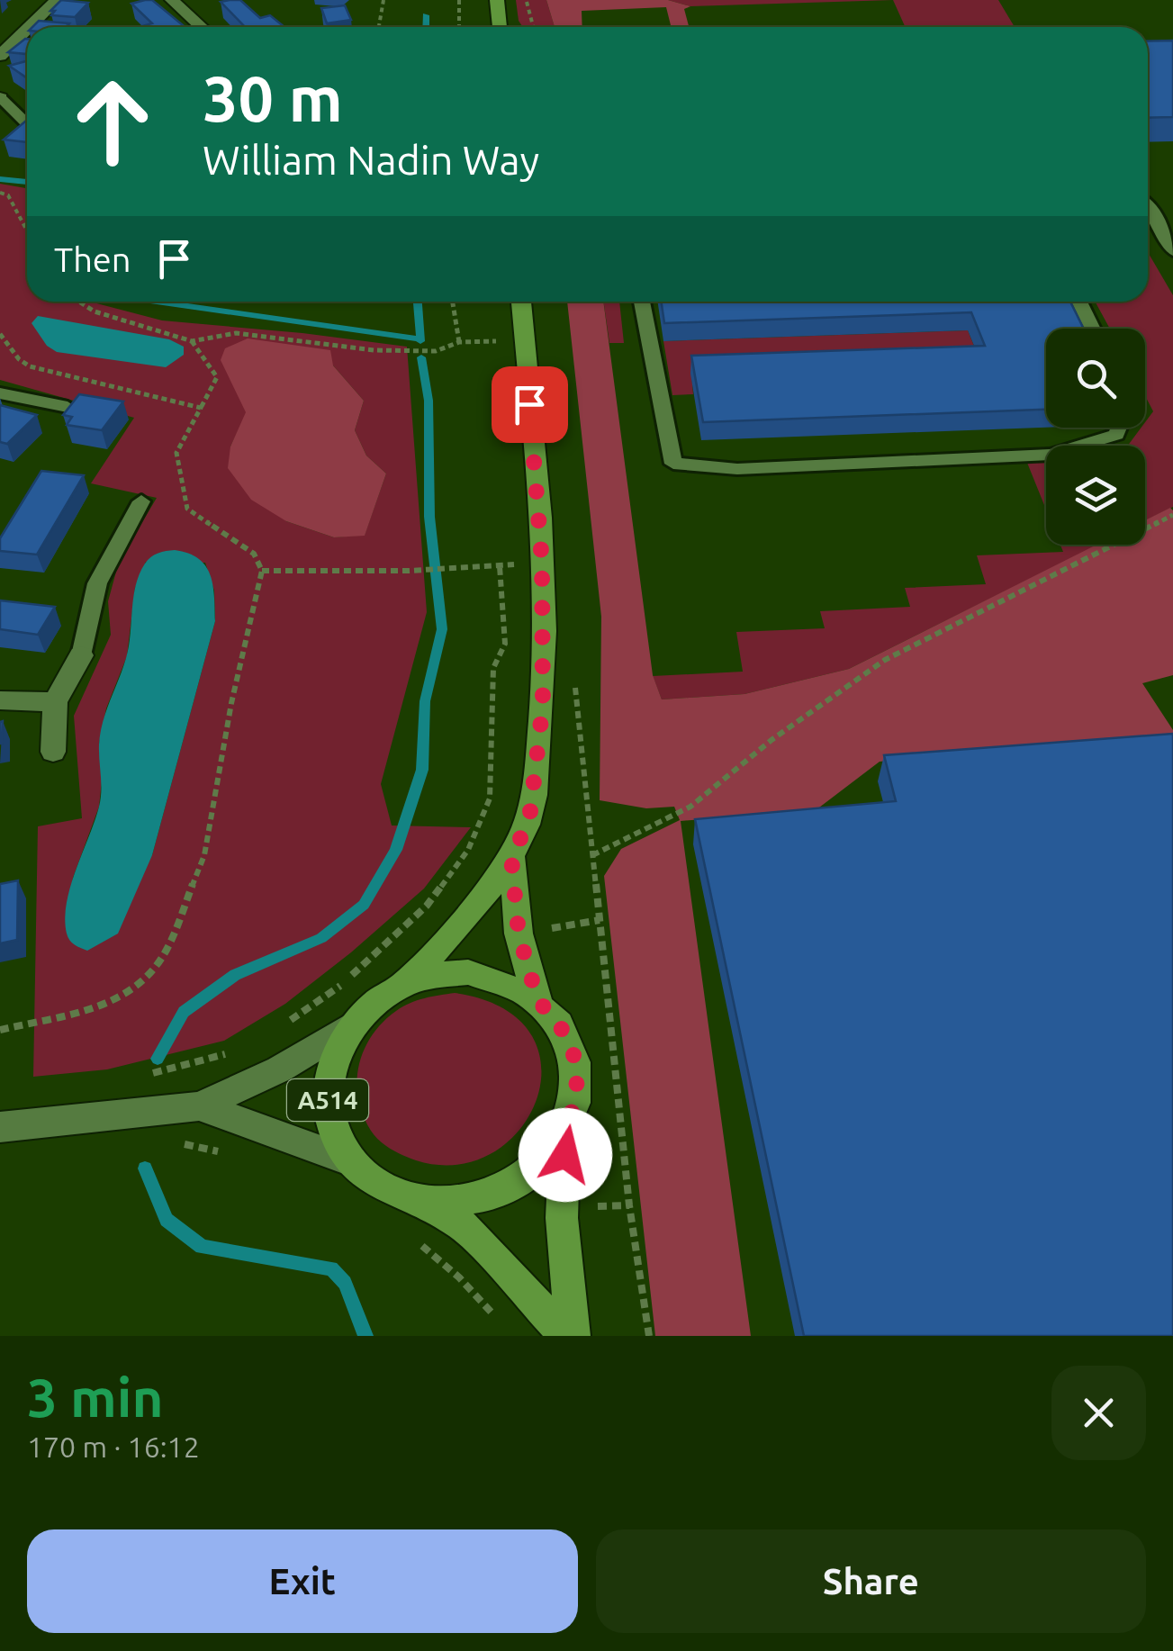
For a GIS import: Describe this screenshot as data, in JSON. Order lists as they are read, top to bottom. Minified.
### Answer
{"streets":{"main road":["A514"]},"page":{"turn":["30 m","William Nadin Way"],"then":"Then","heading":["3 min","170 m · 16:12"],"buttons":["Exit","Share"]}}
